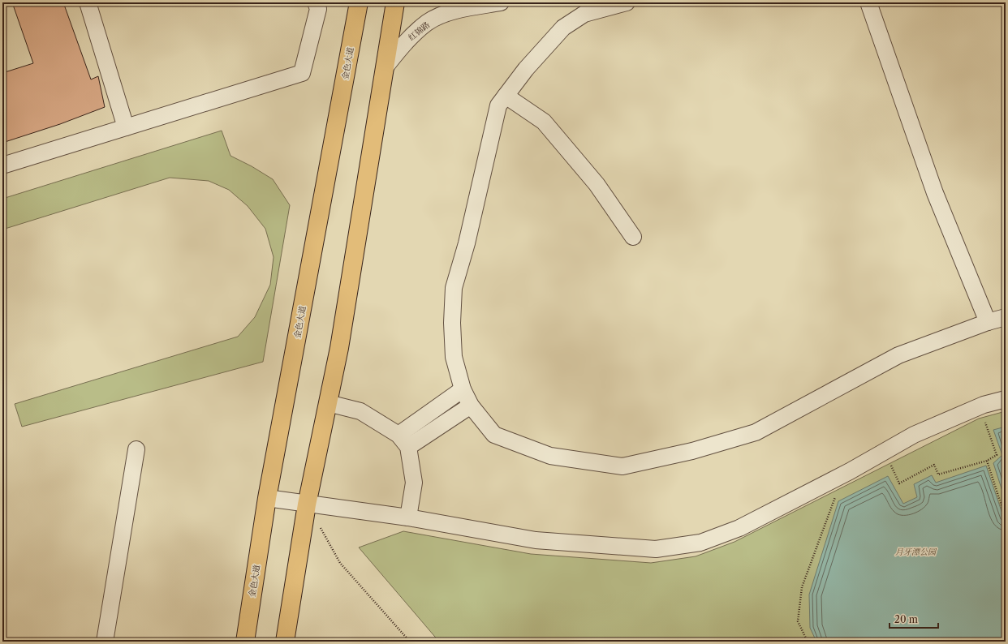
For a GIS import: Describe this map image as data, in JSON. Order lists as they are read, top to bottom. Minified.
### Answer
{"streets":{"main road":["金色大道"],"street":["红锦路"]},"parks":["月牙潭公园"],"scale_bar":"20 m"}
